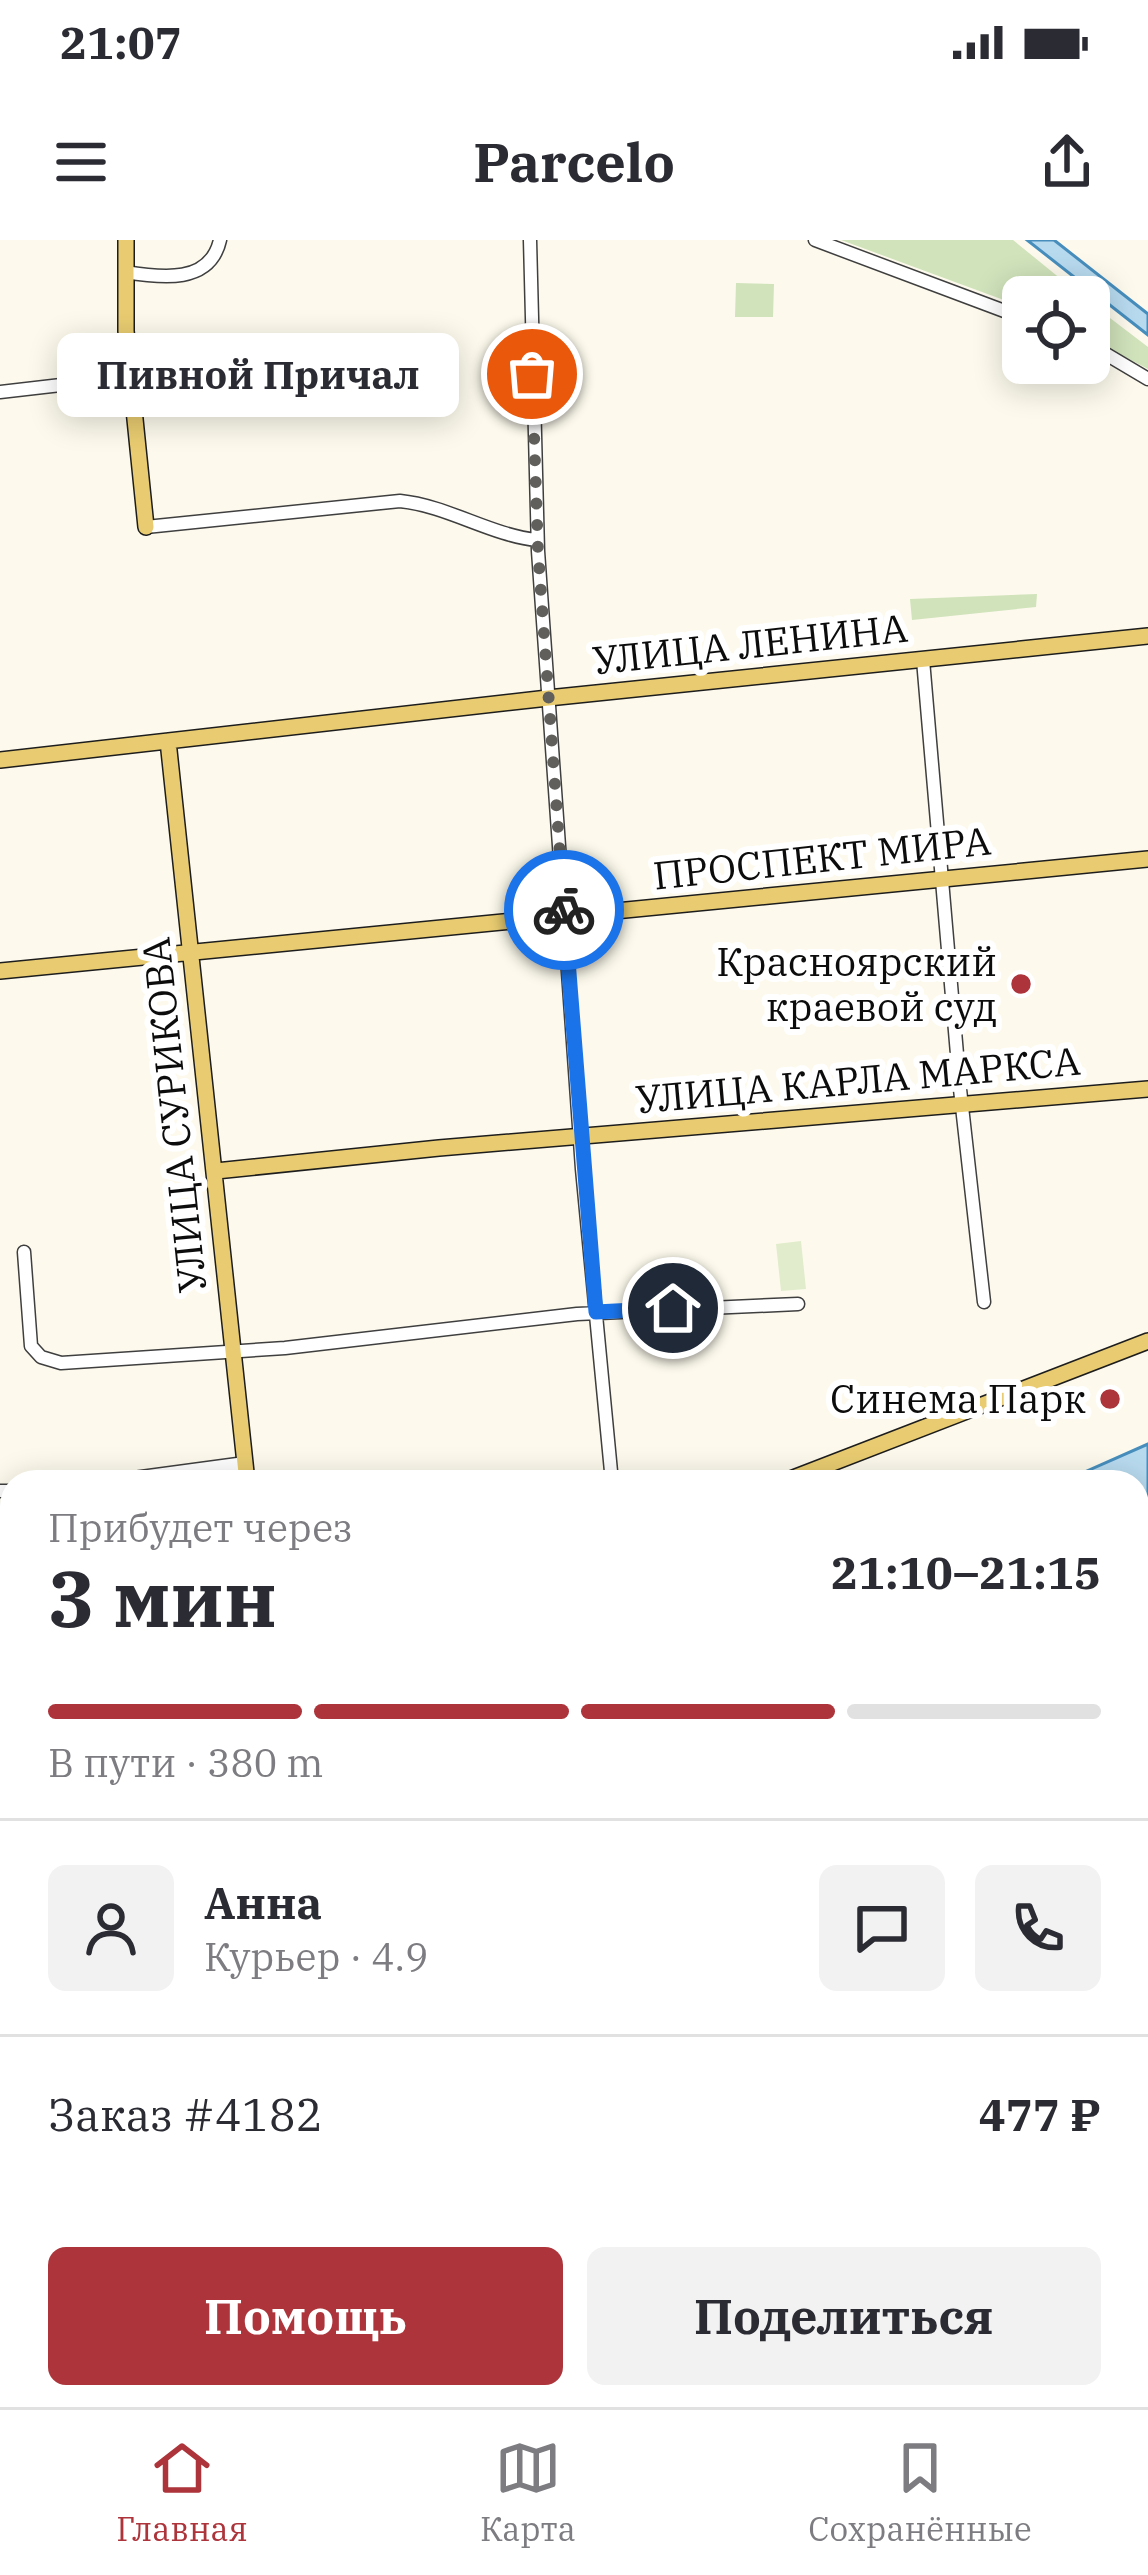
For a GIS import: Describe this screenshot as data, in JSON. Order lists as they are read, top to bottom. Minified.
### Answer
{"streets":{"main road":["УЛИЦА ЛЕНИНА","ПРОСПЕКТ МИРА","УЛИЦА КАРЛА МАРКСА","УЛИЦА СУРИКОВА"]},"crossings":[["УЛИЦА ЛЕНИНА","УЛИЦА СУРИКОВА"],["ПРОСПЕКТ МИРА","УЛИЦА СУРИКОВА"],["УЛИЦА КАРЛА МАРКСА","УЛИЦА СУРИКОВА"]],"places":["Пивной Причал","Красноярский краевой суд","Синема Парк"],"page":{"status":"21:07","header":"Parcelo","bubble":"Пивной Причал","heading":["3 мин","Прибудет через","21:10–21:15"],"panel":["Анна","Курьер · 4.9","Заказ #4182","477 ₽"],"bar":"В пути · 380 m","buttons":["Помощь","Поделиться"],"tabs":["Главная","Карта","Сохранённые"]}}
